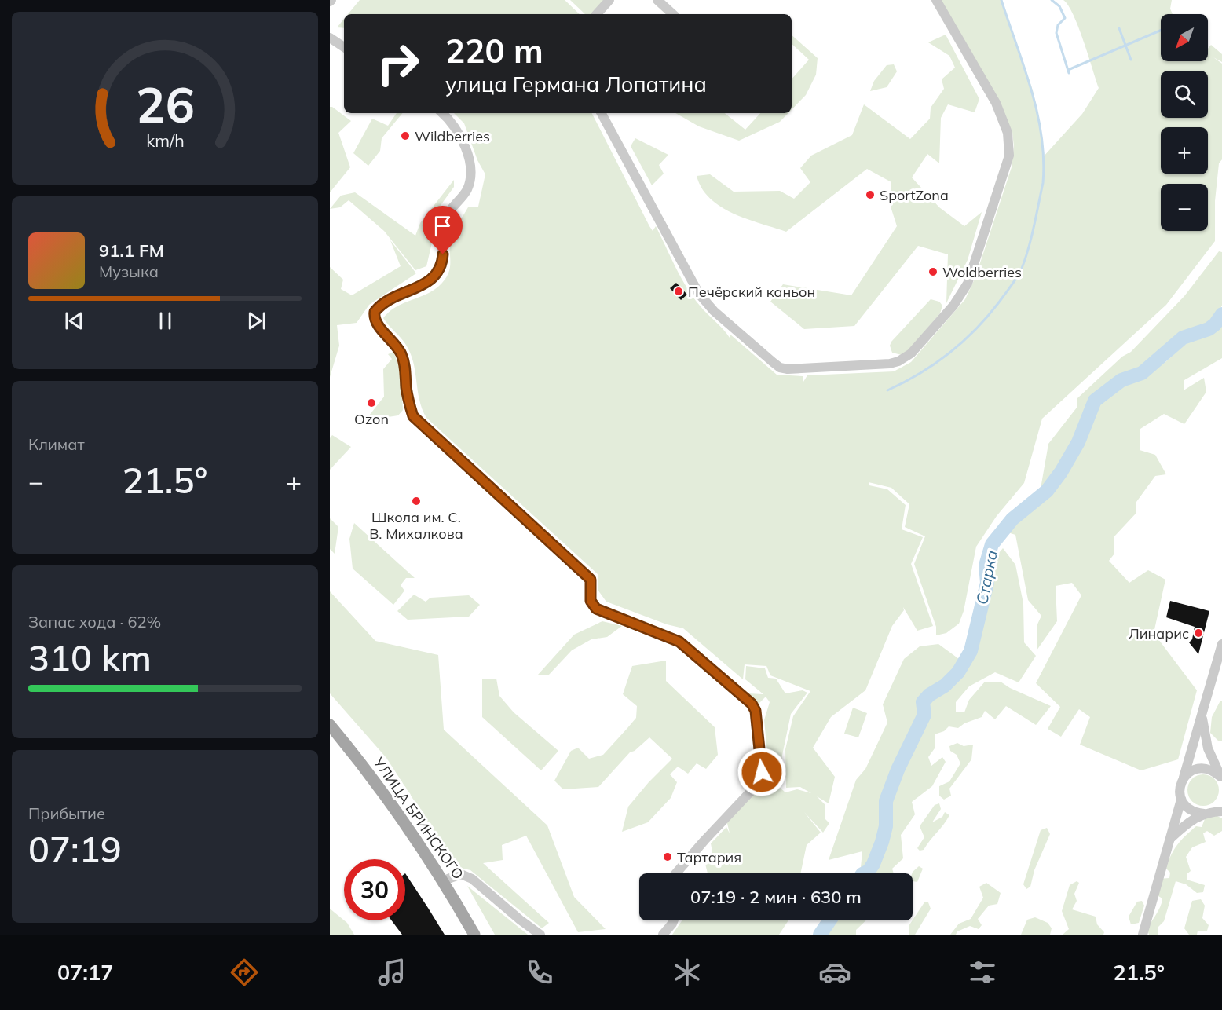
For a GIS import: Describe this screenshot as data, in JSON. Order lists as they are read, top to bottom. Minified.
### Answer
{"streets":{"main road":["УЛИЦА БРИНСКОГО"]},"water":["Старка"],"places":["Wildberries","SportZona","Woldberries","Печёрский каньон","Ozon","Школа им. С. В. Михалкова","Линарис","Тартария"],"north":"bottom left","page":{"map_buttons":["+","−"],"turn":["220 m","улица Германа Лопатина"],"song":["91.1 FM","Музыка"],"tile":["Климат",["Запас хода · 62%","310 km"],["Прибытие","07:19"]],"heat":["−","21.5°","+"],"limit":"30","trip":"07:19 · 2 мин · 630 m","tabs":["07:17","21.5°"],"gauge":["26","km/h"]}}
